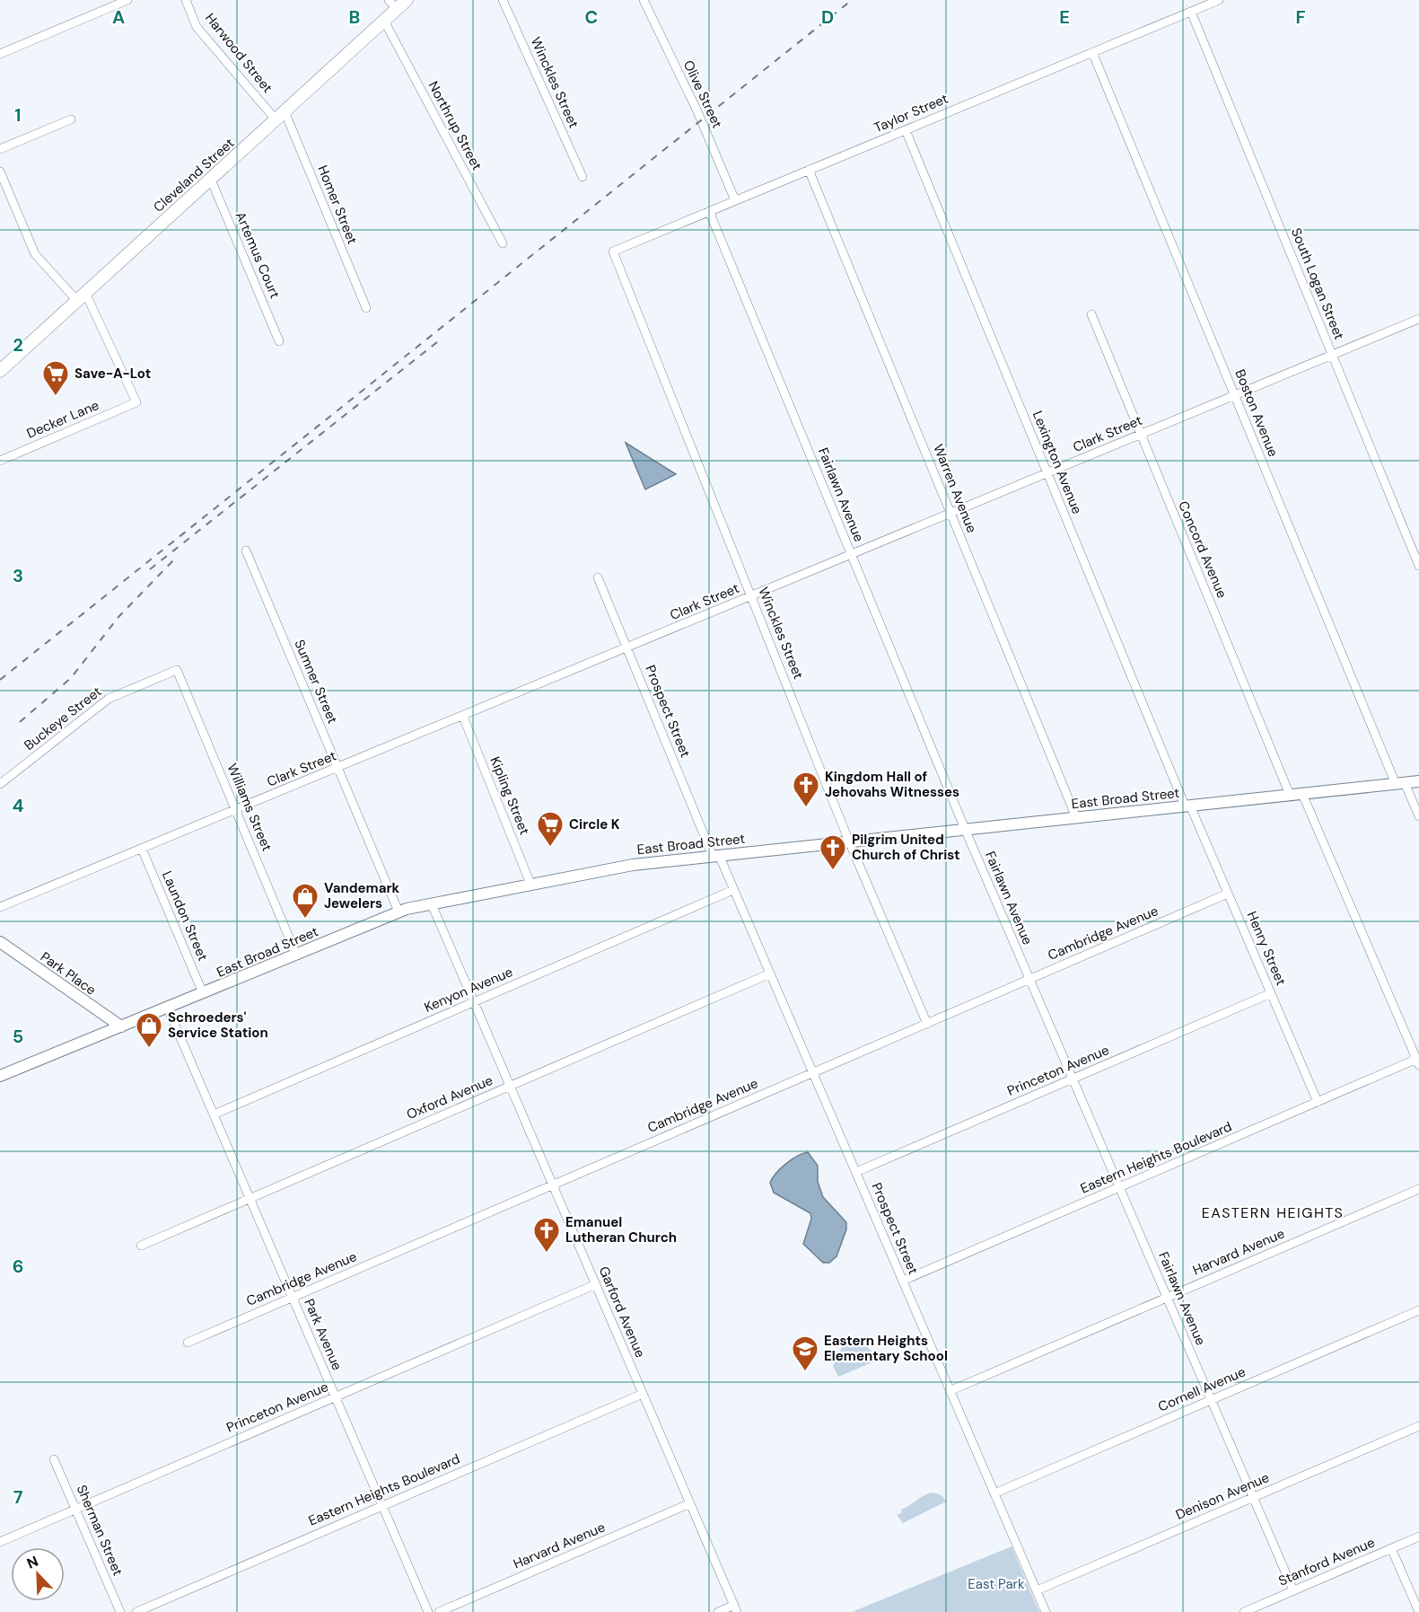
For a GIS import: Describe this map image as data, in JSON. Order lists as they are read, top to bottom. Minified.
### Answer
{"streets":{"main road":["Cleveland Street"],"street":["Harwood Street","Winckles Street","Olive Street","Taylor Street","Northrup Street","Homer Street","Artemus Court","South Logan Street","Boston Avenue","Decker Lane","Clark Street","Lexington Avenue","Warren Avenue","Fairlawn Avenue","Concord Avenue","Sumner Street","Prospect Street","Buckeye Street","Kipling Street","East Broad Street","Williams Street","Laundon Street","Cambridge Avenue","Henry Street","Park Place","Kenyon Avenue","Princeton Avenue","Oxford Avenue","Eastern Heights Boulevard","Harvard Avenue","Garford Avenue","Park Avenue","Cornell Avenue","Denison Avenue","Sherman Street","Stanford Avenue"]},"crossings":[["Harwood Street","Cleveland Street"],["Harwood Street","Homer Street"],["Winckles Street","Taylor Street"],["Winckles Street","Clark Street"],["Winckles Street","East Broad Street"],["Winckles Street","Cambridge Avenue"],["Olive Street","Taylor Street"],["Taylor Street","South Logan Street"],["Taylor Street","Boston Avenue"],["Taylor Street","Lexington Avenue"],["Taylor Street","Warren Avenue"],["Taylor Street","Fairlawn Avenue"],["Northrup Street","Cleveland Street"],["Cleveland Street","Homer Street"],["Cleveland Street","Artemus Court"],["Cleveland Street","Decker Lane"],["South Logan Street","Clark Street"],["Boston Avenue","Clark Street"],["Boston Avenue","East Broad Street"],["Clark Street","Lexington Avenue"],["Clark Street","Warren Avenue"],["Clark Street","Fairlawn Avenue"],["Clark Street","Concord Avenue"],["Clark Street","Sumner Street"],["Clark Street","Prospect Street"],["Clark Street","Kipling Street"],["Clark Street","Williams Street"],["Clark Street","Laundon Street"],["Lexington Avenue","East Broad Street"],["Lexington Avenue","Henry Street"],["Warren Avenue","East Broad Street"],["Fairlawn Avenue","East Broad Street"],["Fairlawn Avenue","Cambridge Avenue"],["Fairlawn Avenue","Princeton Avenue"],["Fairlawn Avenue","Eastern Heights Boulevard"],["Fairlawn Avenue","Harvard Avenue"],["Fairlawn Avenue","Cornell Avenue"],["Fairlawn Avenue","Denison Avenue"],["Fairlawn Avenue","Stanford Avenue"],["Concord Avenue","East Broad Street"],["Sumner Street","East Broad Street"],["Prospect Street","East Broad Street"],["Prospect Street","Cambridge Avenue"],["Prospect Street","Kenyon Avenue"],["Prospect Street","Princeton Avenue"],["Prospect Street","Oxford Avenue"],["Prospect Street","Eastern Heights Boulevard"],["Prospect Street","Harvard Avenue"],["Prospect Street","Cornell Avenue"],["Prospect Street","Denison Avenue"],["Buckeye Street","Williams Street"],["Kipling Street","East Broad Street"],["East Broad Street","Williams Street"],["East Broad Street","Laundon Street"],["East Broad Street","Henry Street"],["East Broad Street","Park Place"],["East Broad Street","Garford Avenue"],["East Broad Street","Park Avenue"],["Cambridge Avenue","Henry Street"],["Cambridge Avenue","Garford Avenue"],["Cambridge Avenue","Park Avenue"],["Henry Street","Princeton Avenue"],["Henry Street","Eastern Heights Boulevard"],["Kenyon Avenue","Garford Avenue"],["Kenyon Avenue","Park Avenue"],["Princeton Avenue","Garford Avenue"],["Princeton Avenue","Park Avenue"],["Princeton Avenue","Sherman Street"],["Oxford Avenue","Garford Avenue"],["Oxford Avenue","Park Avenue"],["Eastern Heights Boulevard","Garford Avenue"],["Eastern Heights Boulevard","Park Avenue"],["Harvard Avenue","Garford Avenue"]],"districts":["EASTERN HEIGHTS"],"parks":["East Park"],"places":{"supermarket":["Save-A-Lot","Circle K"],"church":["Kingdom Hall of Jehovahs Witnesses","Pilgrim United Church of Christ","Emanuel Lutheran Church"],"shop":["Vandemark Jewelers","Schroeders' Service Station"],"school or university":["Eastern Heights Elementary School"]},"north":"top left","grid":{"columns":["A","B","C","D","E","F"],"rows":["1","2","3","4","5","6","7"]}}
